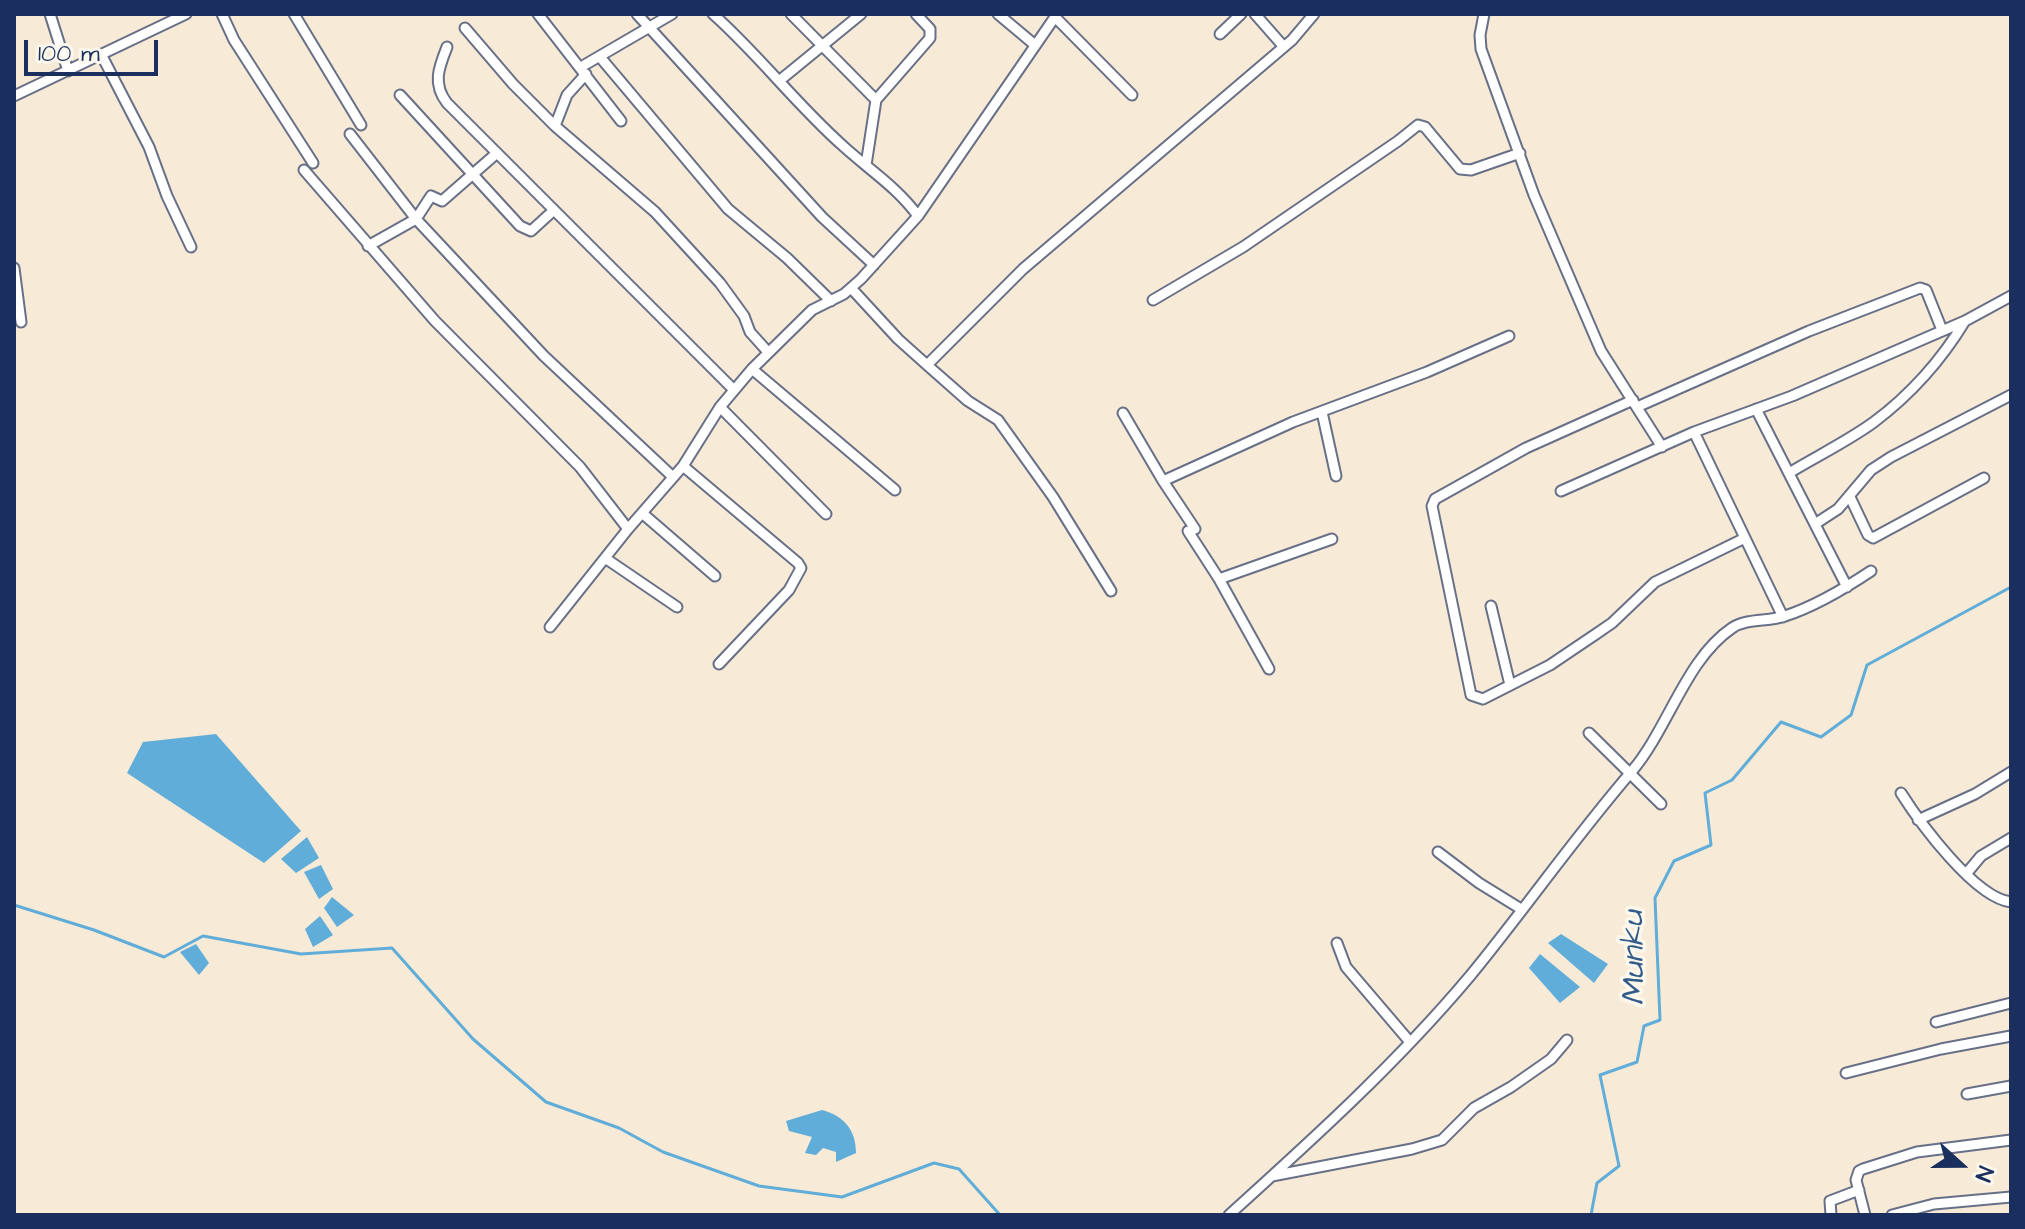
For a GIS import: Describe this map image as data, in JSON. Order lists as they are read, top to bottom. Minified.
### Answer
{"water":["Munku"],"scale_bar":"100 m","north":"right"}
